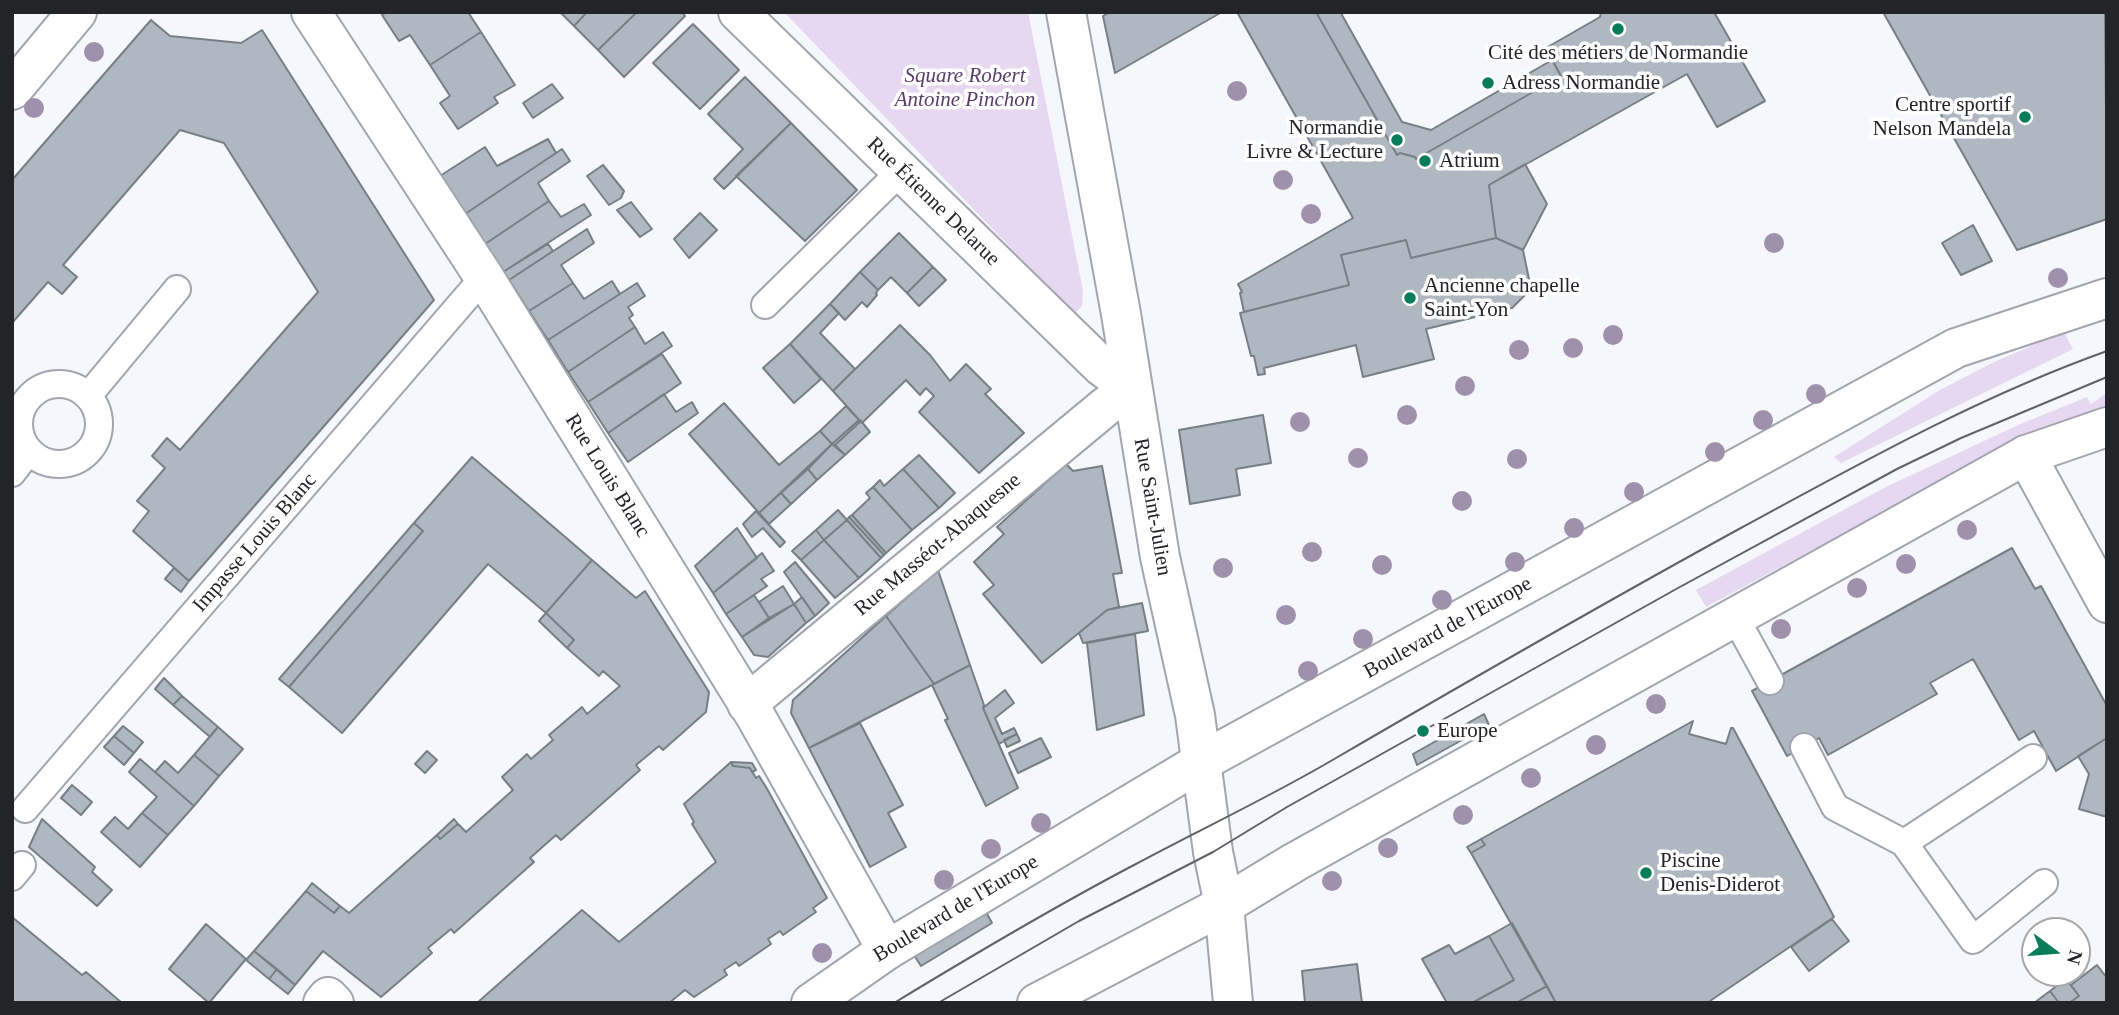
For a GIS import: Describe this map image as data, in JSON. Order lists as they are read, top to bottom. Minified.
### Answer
{"streets":{"street":["Rue Étienne Delarue","Rue Louis Blanc","Rue Saint-Julien","Rue Masséot-Abaquesne","Boulevard de l'Europe"],"lane":["Impasse Louis Blanc"]},"crossings":[["Rue Étienne Delarue","Rue Saint-Julien"],["Rue Étienne Delarue","Rue Masséot-Abaquesne"],["Rue Louis Blanc","Impasse Louis Blanc"],["Rue Louis Blanc","Rue Masséot-Abaquesne"],["Rue Louis Blanc","Boulevard de l'Europe"],["Rue Saint-Julien","Rue Masséot-Abaquesne"],["Rue Saint-Julien","Boulevard de l'Europe"]],"parks":["Square Robert Antoine Pinchon"],"places":["Cité des métiers de Normandie","Adress Normandie","Centre sportif Nelson Mandela","Normandie Livre & Lecture","Atrium","Ancienne chapelle Saint-Yon","Europe","Piscine Denis-Diderot"],"north":"right"}
